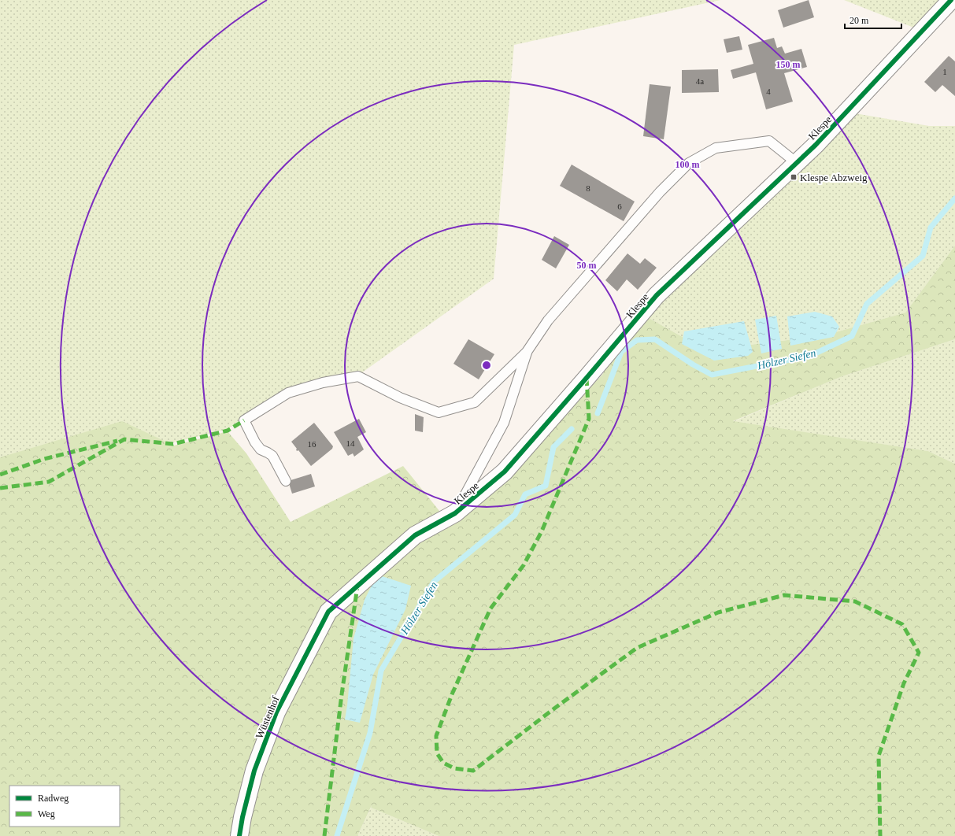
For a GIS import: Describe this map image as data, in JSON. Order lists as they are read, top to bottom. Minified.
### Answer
{"streets":{"street":["Klespe","Wüstenhof"]},"crossings":[["Klespe","Wüstenhof"]],"water":["Hölzer Siefen"],"places":{"transit":["Klespe Abzweig"]},"house_numbers":["1","4a","4","8","6","14","16"],"legend":["Radweg","Weg"],"scale_bar":"20 m","rings":["150 m","100 m","50 m"]}
